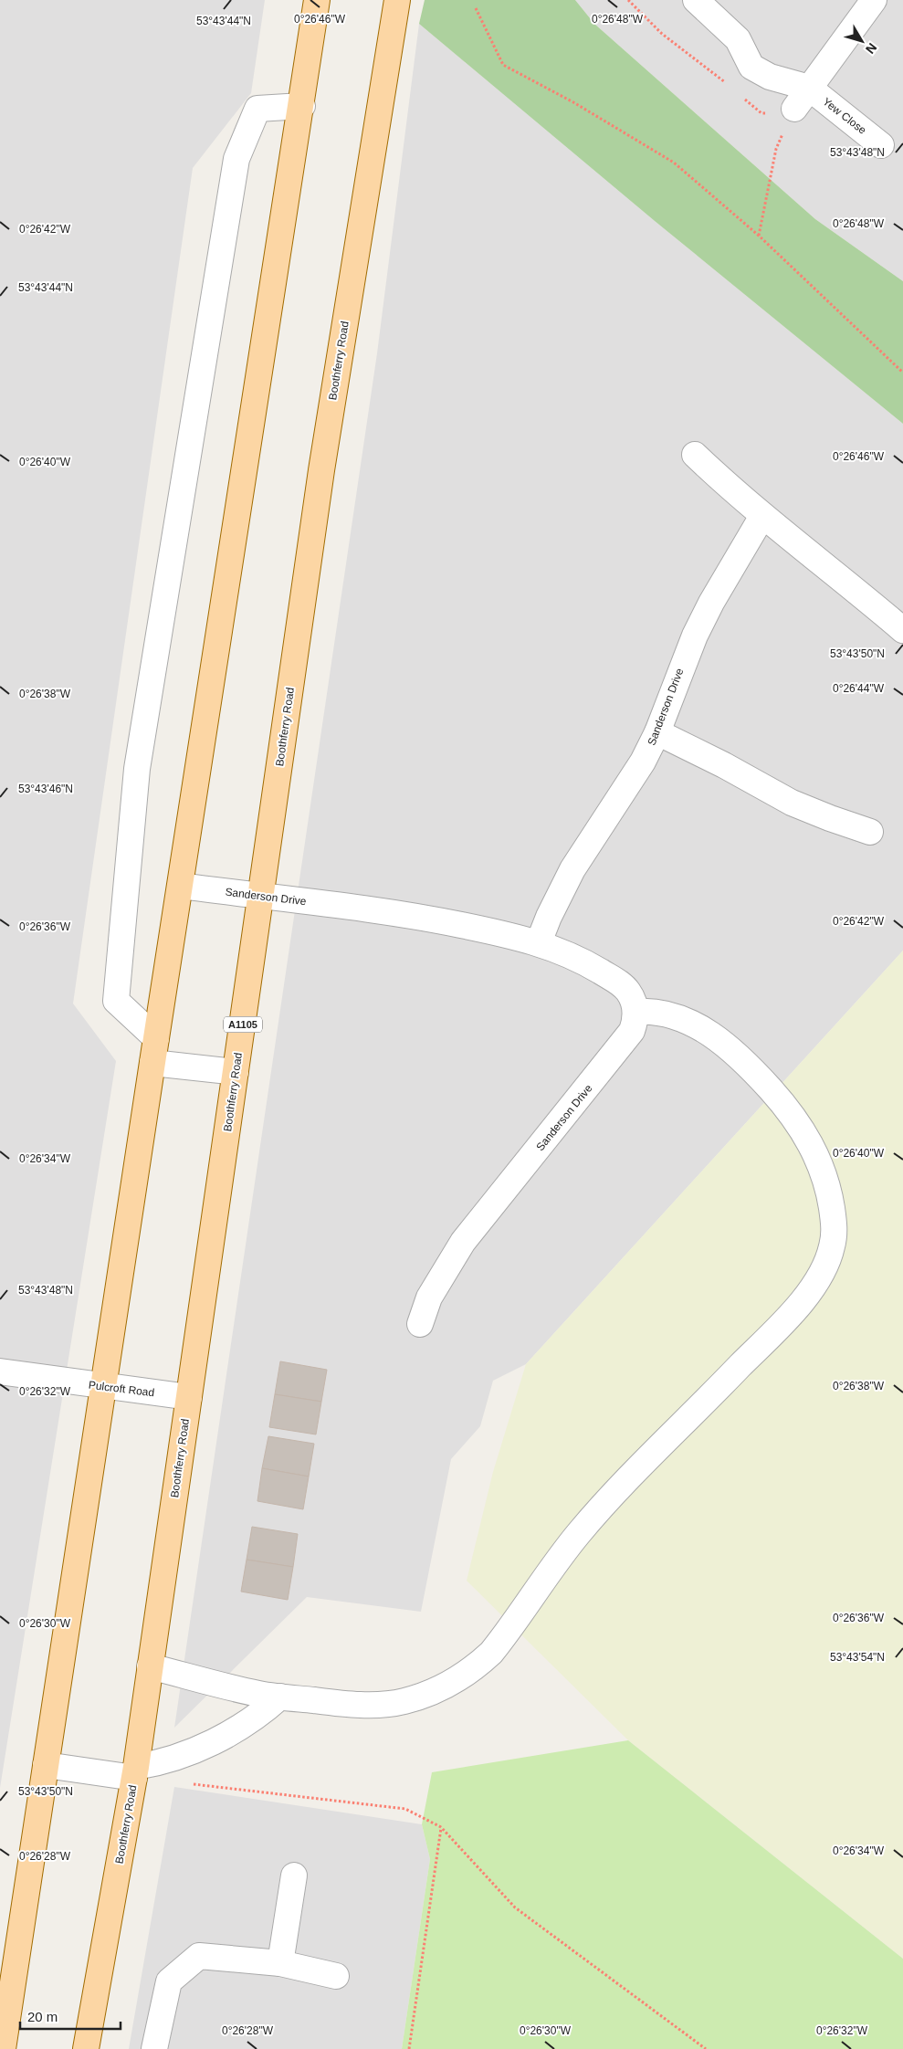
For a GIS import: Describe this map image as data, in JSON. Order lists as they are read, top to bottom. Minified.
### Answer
{"streets":{"main road":["Boothferry Road","A1105"],"street":["Yew Close","Sanderson Drive","Pulcroft Road"]},"crossings":[["Boothferry Road","Sanderson Drive"],["Boothferry Road","Pulcroft Road"]],"scale_bar":"20 m","north":"bottom right","coordinates":["0°26'46\"W","0°26'48\"W","53°43'44\"N","53°43'48\"N","0°26'42\"W","0°26'40\"W","53°43'50\"N","0°26'44\"W","0°26'38\"W","53°43'46\"N","0°26'36\"W","0°26'34\"W","0°26'32\"W","0°26'30\"W","53°43'54\"N","0°26'28\"W"]}
